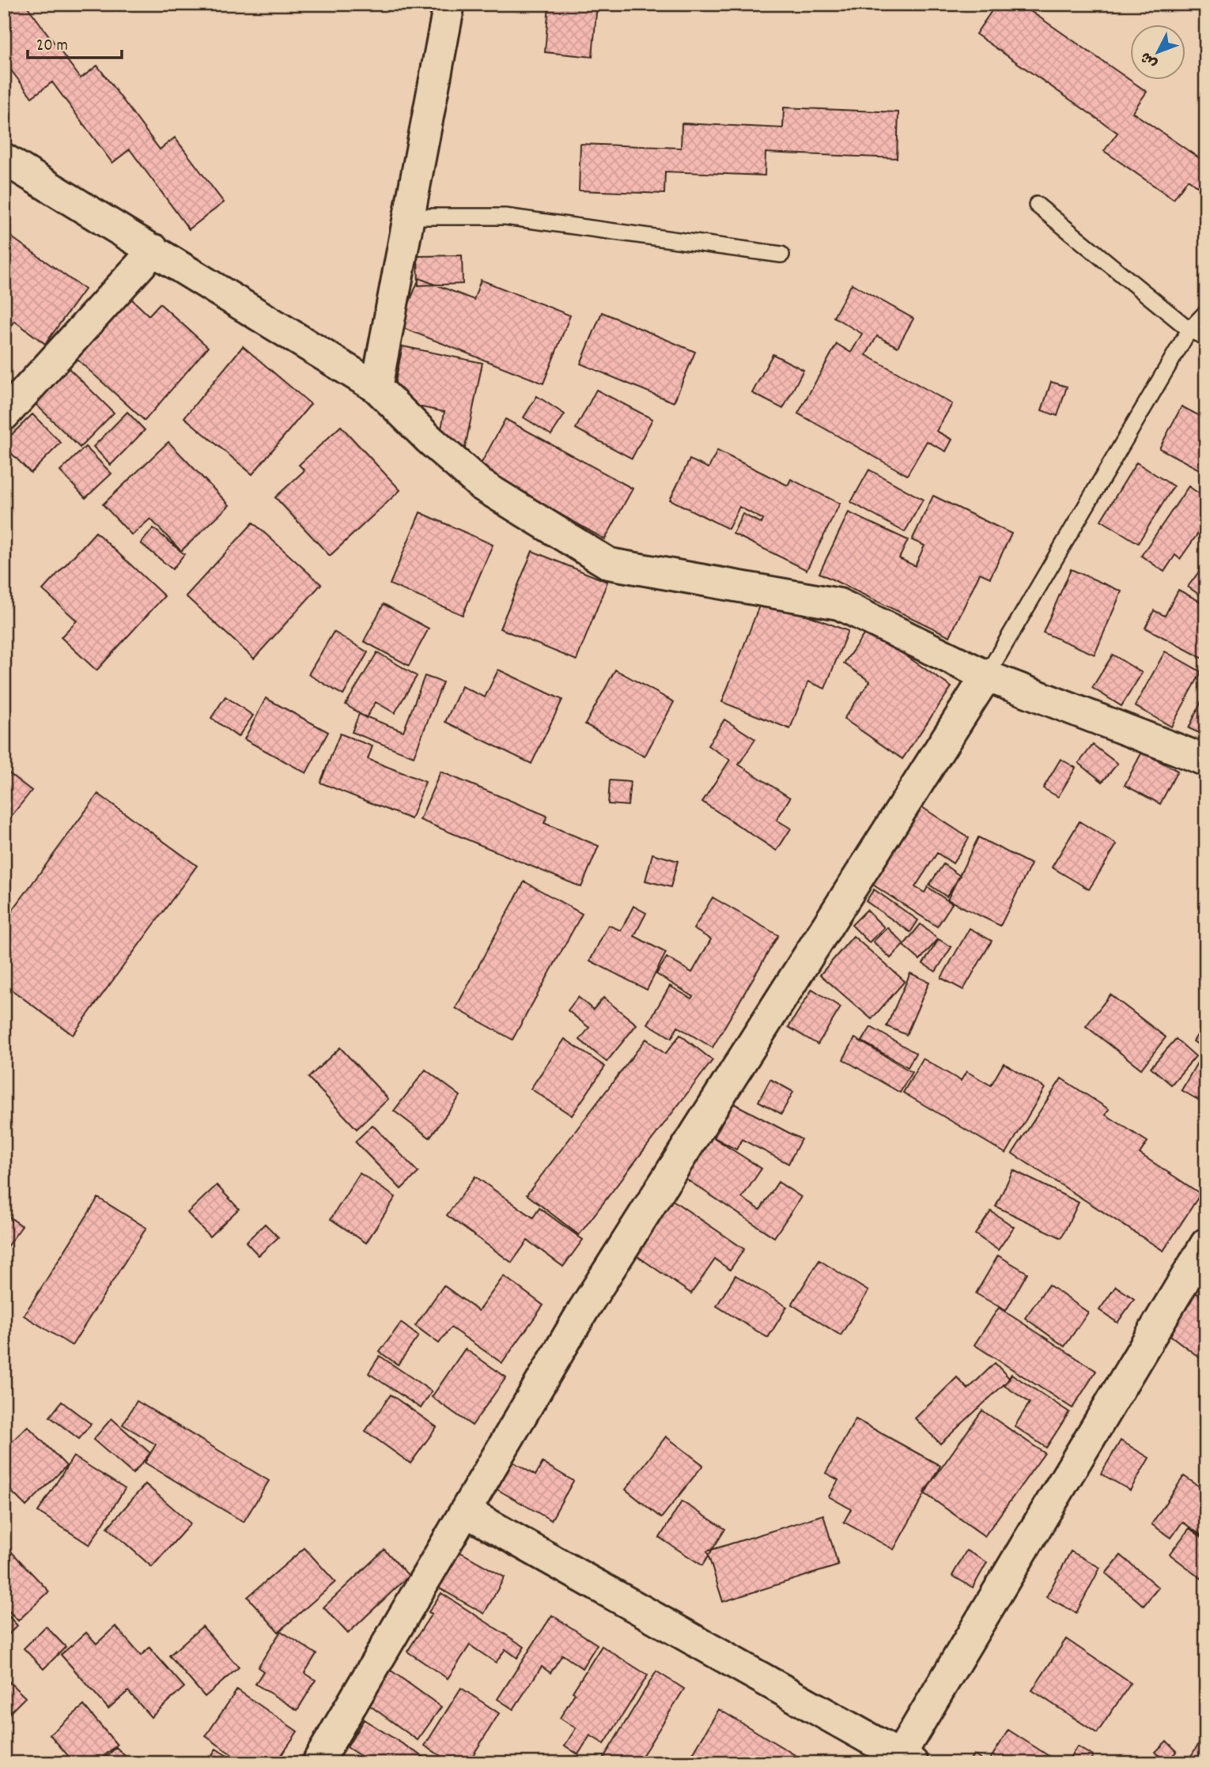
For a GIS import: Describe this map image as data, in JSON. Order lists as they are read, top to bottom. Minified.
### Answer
{"scale_bar":"20 m","north":"bottom left"}
